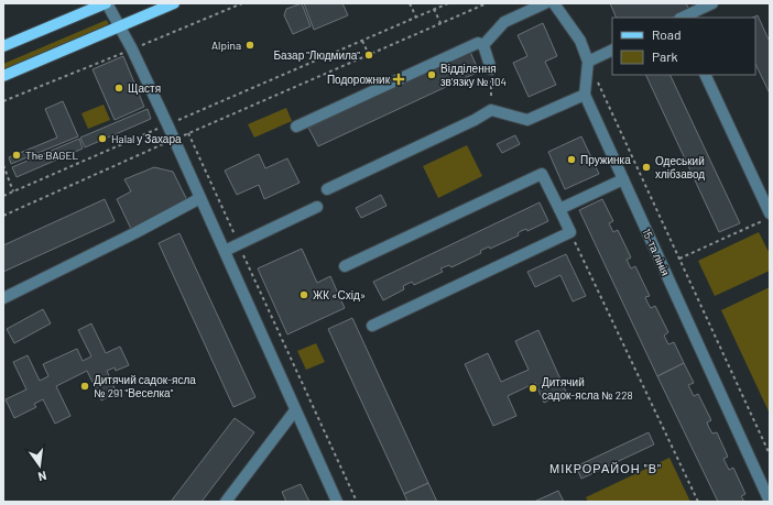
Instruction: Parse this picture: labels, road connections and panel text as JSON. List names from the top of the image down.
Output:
{
  "streets": {
    "street": ["15-та лінія"]
  },
  "districts": ["МІКРОРАЙОН \"В\""],
  "places": {
    "other": [
      "Alpina",
      "Базар \"Людмила\"",
      "Відділення зв'язку № 104",
      "Щастя",
      "Halal у Захара",
      "The BAGEL",
      "Пружинка",
      "Одеський хлібзавод",
      "ЖК «Схід»",
      "Дитячий садок-ясла № 291 \"Веселка\"",
      "Дитячий садок-ясла № 228"
    ],
    "health": ["Подорожник"]
  },
  "legend": ["Road", "Park"],
  "north": "bottom"
}
